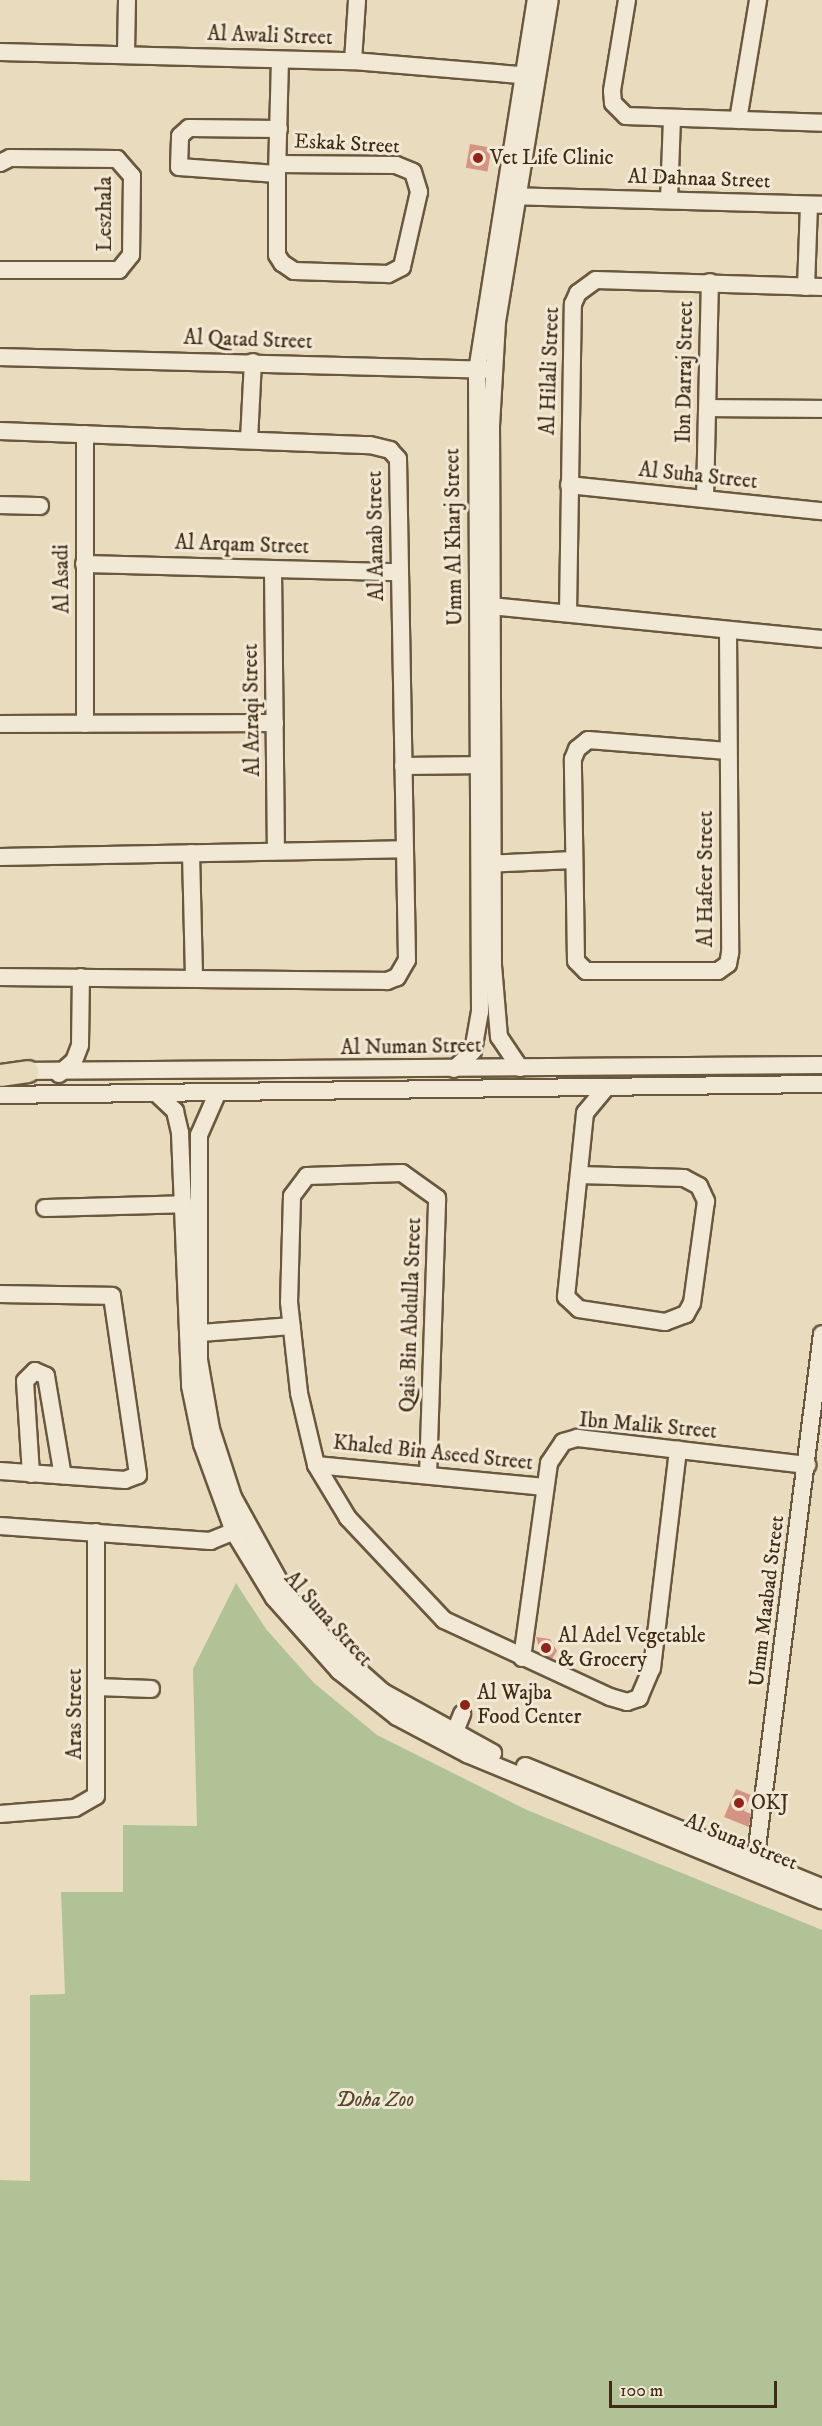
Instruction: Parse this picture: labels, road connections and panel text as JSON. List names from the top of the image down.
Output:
{
  "streets": {
    "street": [
      "Al Awali Street",
      "Eskak Street",
      "Al Dahnaa Street",
      "Leszhala",
      "Al Qatad Street",
      "Al Hilali Street",
      "Ibn Darraj Street",
      "Al Suha Street",
      "Al Aanab Street",
      "Umm Al Kharj Street",
      "Al Arqam Street",
      "Al Asadi",
      "Al Azraqi Street",
      "Al Hafeer Street",
      "Al Numan Street",
      "Qais Bin Abdulla Street",
      "Ibn Malik Street",
      "Khaled Bin Aseed Street",
      "Umm Maabad Street",
      "Al Suna Street",
      "Aras Street"
    ]
  },
  "crossings": [
    ["Al Awali Street", "Eskak Street"],
    ["Al Awali Street", "Umm Al Kharj Street"],
    ["Al Dahnaa Street", "Al Hilali Street"],
    ["Al Dahnaa Street", "Umm Al Kharj Street"],
    ["Al Qatad Street", "Umm Al Kharj Street"],
    ["Al Hilali Street", "Ibn Darraj Street"],
    ["Al Hilali Street", "Al Suha Street"],
    ["Ibn Darraj Street", "Al Suha Street"],
    ["Al Aanab Street", "Al Arqam Street"],
    ["Al Aanab Street", "Al Asadi"],
    ["Umm Al Kharj Street", "Al Numan Street"],
    ["Al Arqam Street", "Al Asadi"],
    ["Al Arqam Street", "Al Azraqi Street"],
    ["Al Numan Street", "Al Suna Street"],
    ["Qais Bin Abdulla Street", "Ibn Malik Street"],
    ["Qais Bin Abdulla Street", "Khaled Bin Aseed Street"],
    ["Ibn Malik Street", "Khaled Bin Aseed Street"],
    ["Ibn Malik Street", "Umm Maabad Street"],
    ["Umm Maabad Street", "Al Suna Street"]
  ],
  "parks": ["Doha Zoo"],
  "places": [
    "Vet Life Clinic",
    "Al Adel Vegetable & Grocery",
    "Al Wajba Food Center",
    "OKJ"
  ],
  "scale_bar": "100 m"
}
